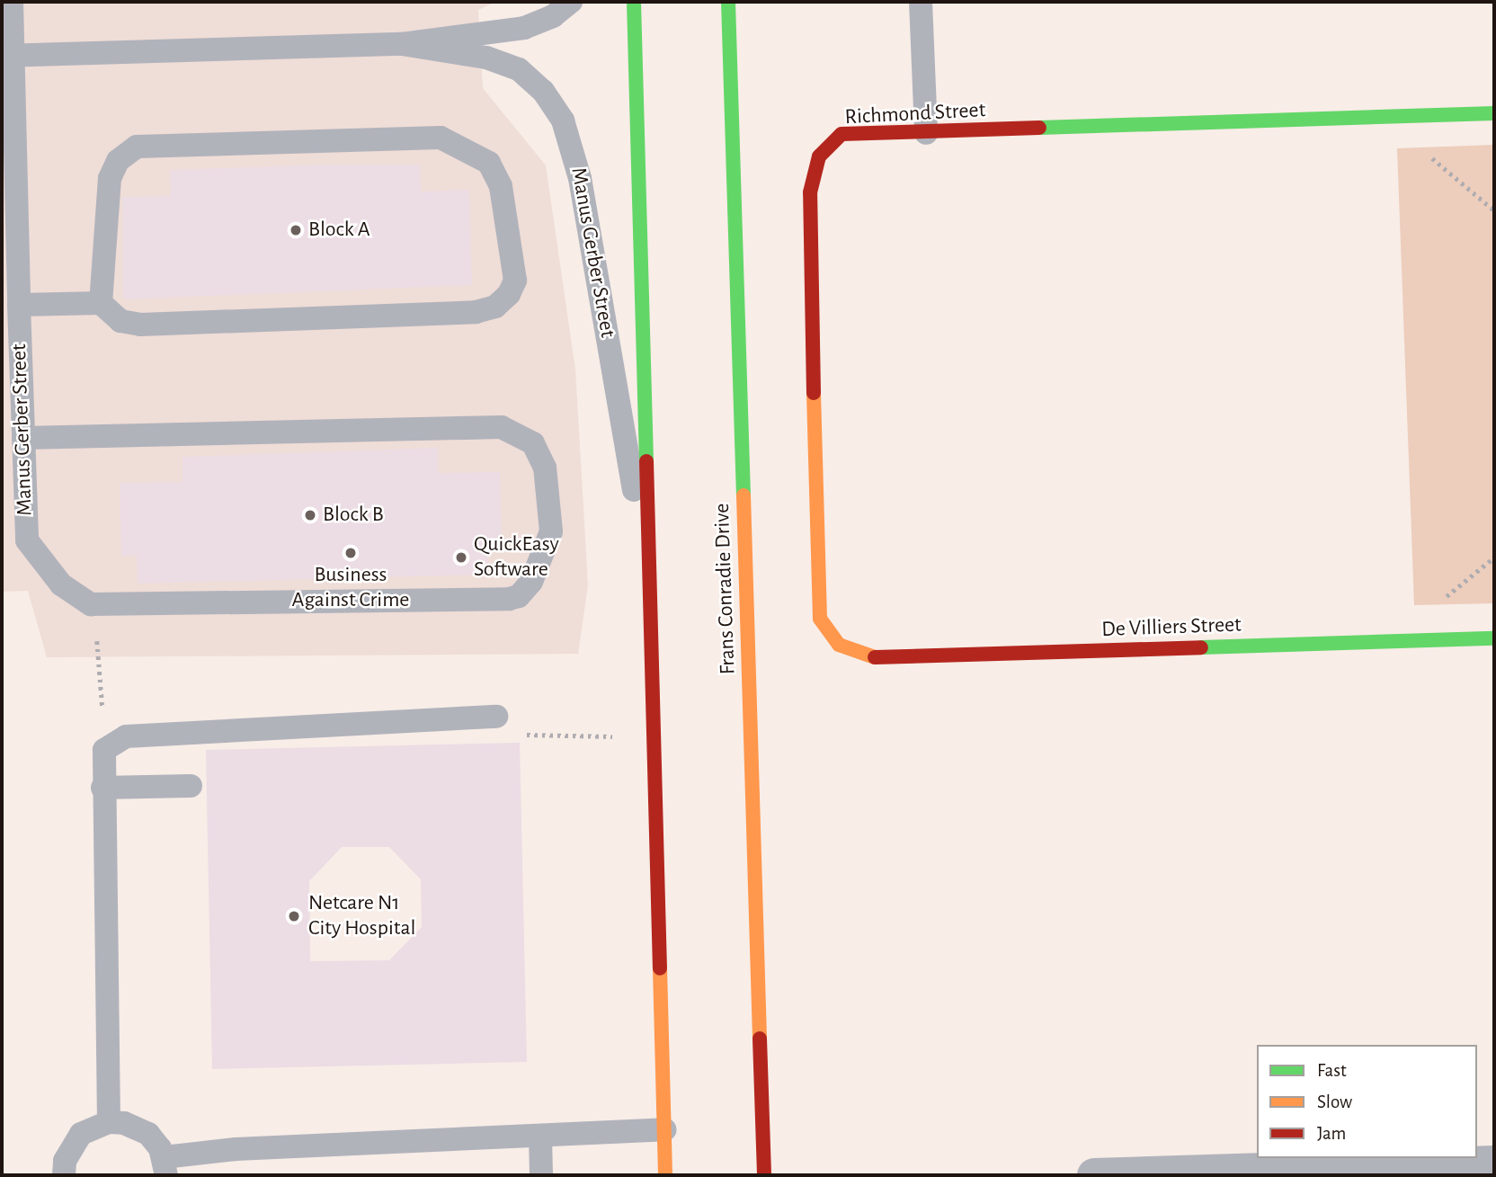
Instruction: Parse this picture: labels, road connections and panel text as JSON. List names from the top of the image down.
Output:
{
  "streets": {
    "main road": ["Richmond Street", "Frans Conradie Drive", "De Villiers Street"],
    "lane": ["Manus Gerber Street"]
  },
  "crossings": [
    ["Richmond Street", "De Villiers Street"]
  ],
  "places": [
    "Block A",
    "Block B",
    "Business Against Crime",
    "QuickEasy Software",
    "Netcare N1 City Hospital"
  ],
  "legend": ["Fast", "Slow", "Jam"]
}
